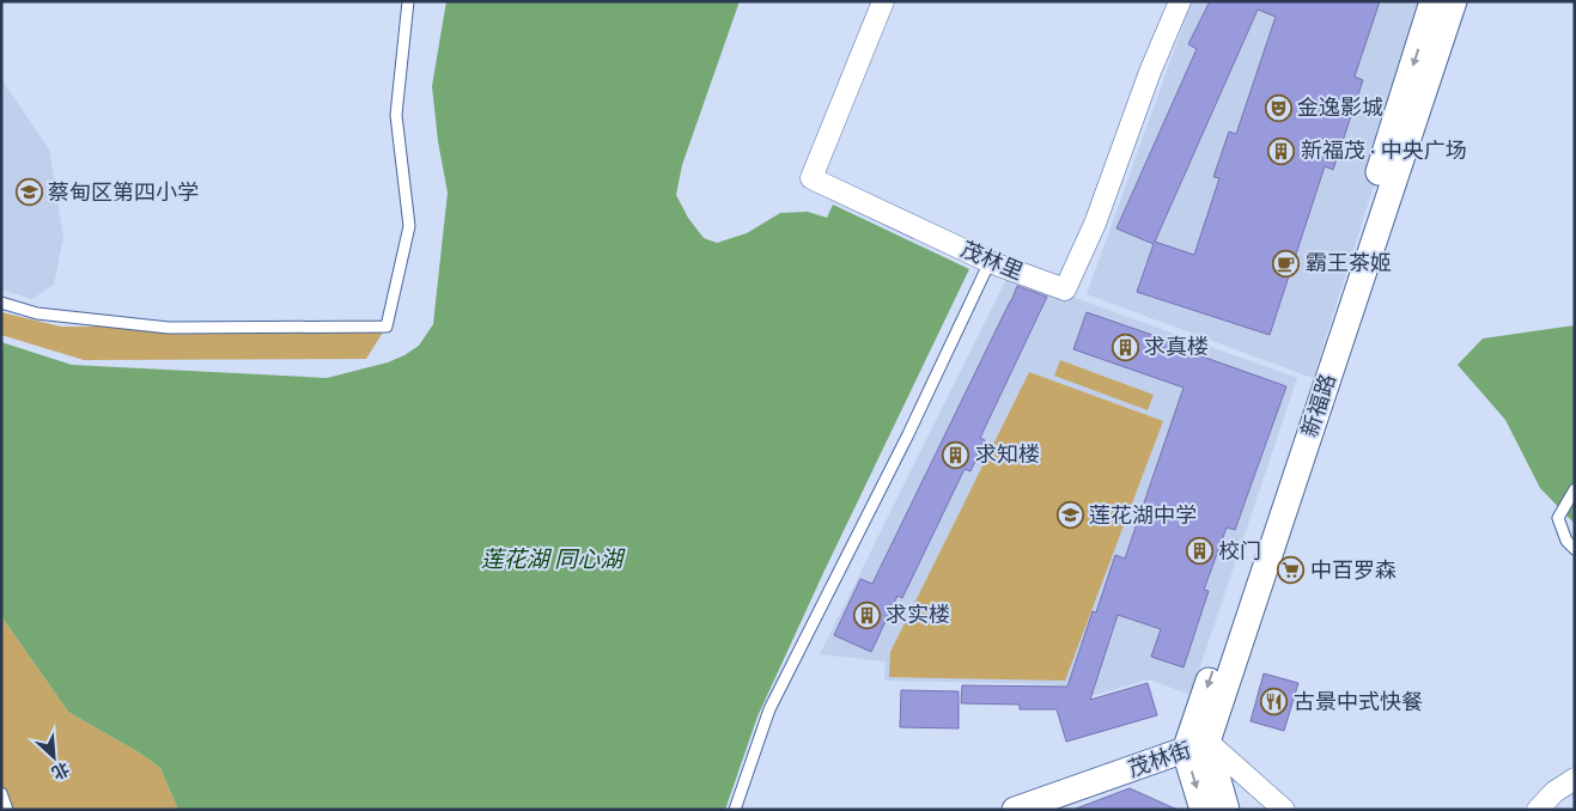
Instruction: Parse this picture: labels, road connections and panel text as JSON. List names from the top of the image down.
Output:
{
  "streets": {
    "street": ["茂林里", "新福路", "茂林街"]
  },
  "crossings": [
    ["新福路", "茂林街"]
  ],
  "water": ["莲花湖 同心湖"],
  "places": {
    "theatre": ["金逸影城"],
    "building": [
      "新福茂 · 中央广场",
      "求真楼",
      "求知楼",
      "校门",
      "求实楼"
    ],
    "school or university": ["蔡甸区第四小学", "莲花湖中学"],
    "cafe": ["霸王茶姬"],
    "supermarket": ["中百罗森"],
    "restaurant": ["古景中式快餐"]
  },
  "north": "bottom right"
}
